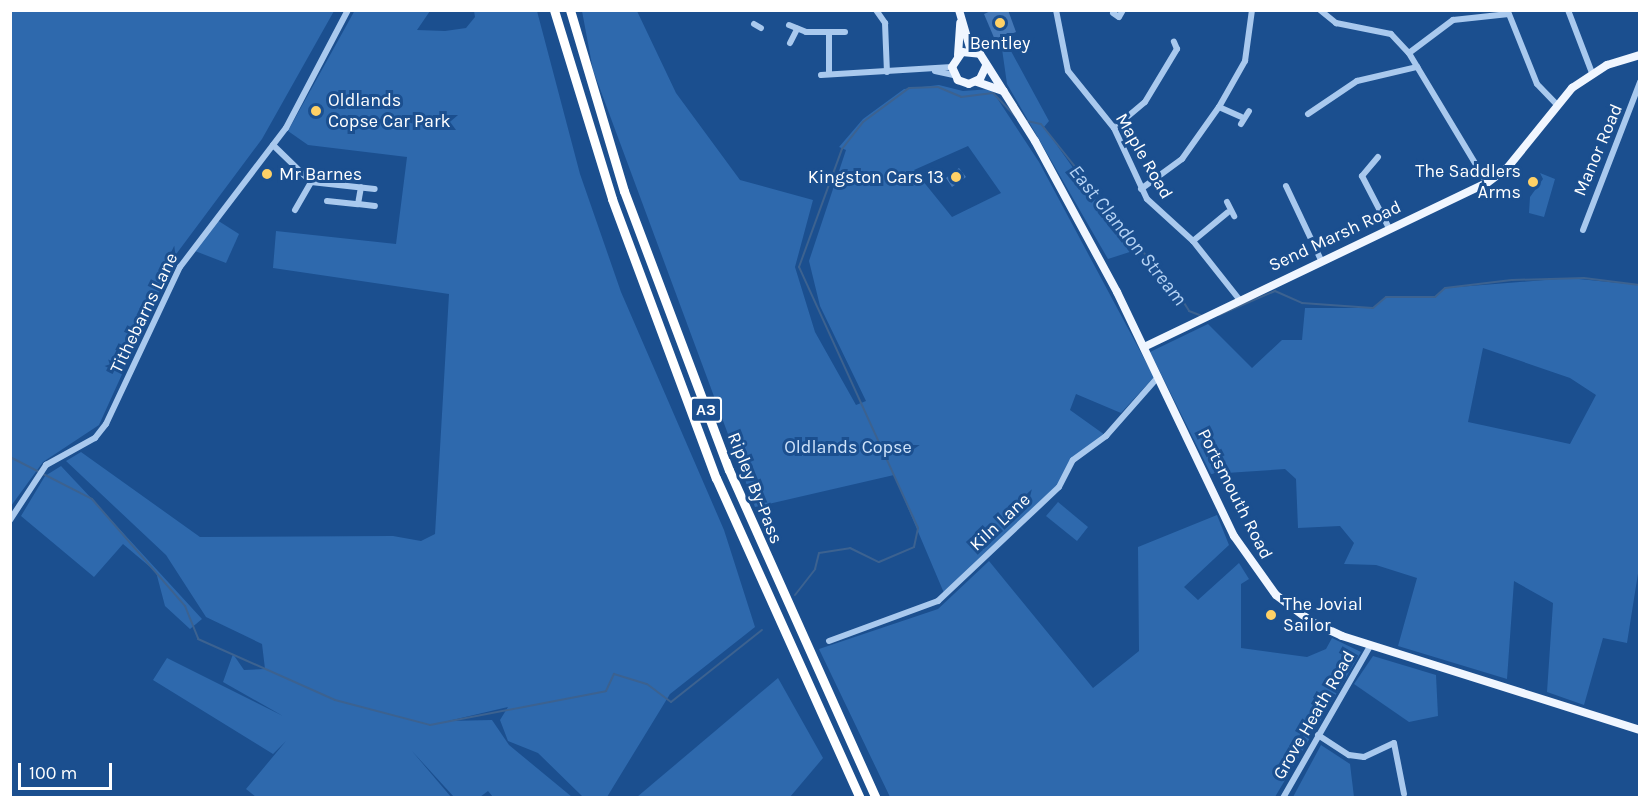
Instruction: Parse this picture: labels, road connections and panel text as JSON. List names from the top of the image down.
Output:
{
  "streets": {
    "highway": ["A3", "Ripley By-Pass"],
    "main road": ["Send Marsh Road", "Portsmouth Road"],
    "street": [
      "Manor Road",
      "Maple Road",
      "Tithebarns Lane",
      "Kiln Lane",
      "Grove Heath Road"
    ]
  },
  "crossings": [
    ["Maple Road", "Send Marsh Road"],
    ["Send Marsh Road", "Portsmouth Road"],
    ["Portsmouth Road", "Kiln Lane"],
    ["Portsmouth Road", "Grove Heath Road"]
  ],
  "water": ["East Clandon Stream"],
  "parks": ["Oldlands Copse"],
  "places": [
    "Bentley",
    "Oldlands Copse Car Park",
    "Mr Barnes",
    "Kingston Cars 13",
    "The Saddlers Arms",
    "The Jovial Sailor"
  ],
  "scale_bar": "100 m"
}
